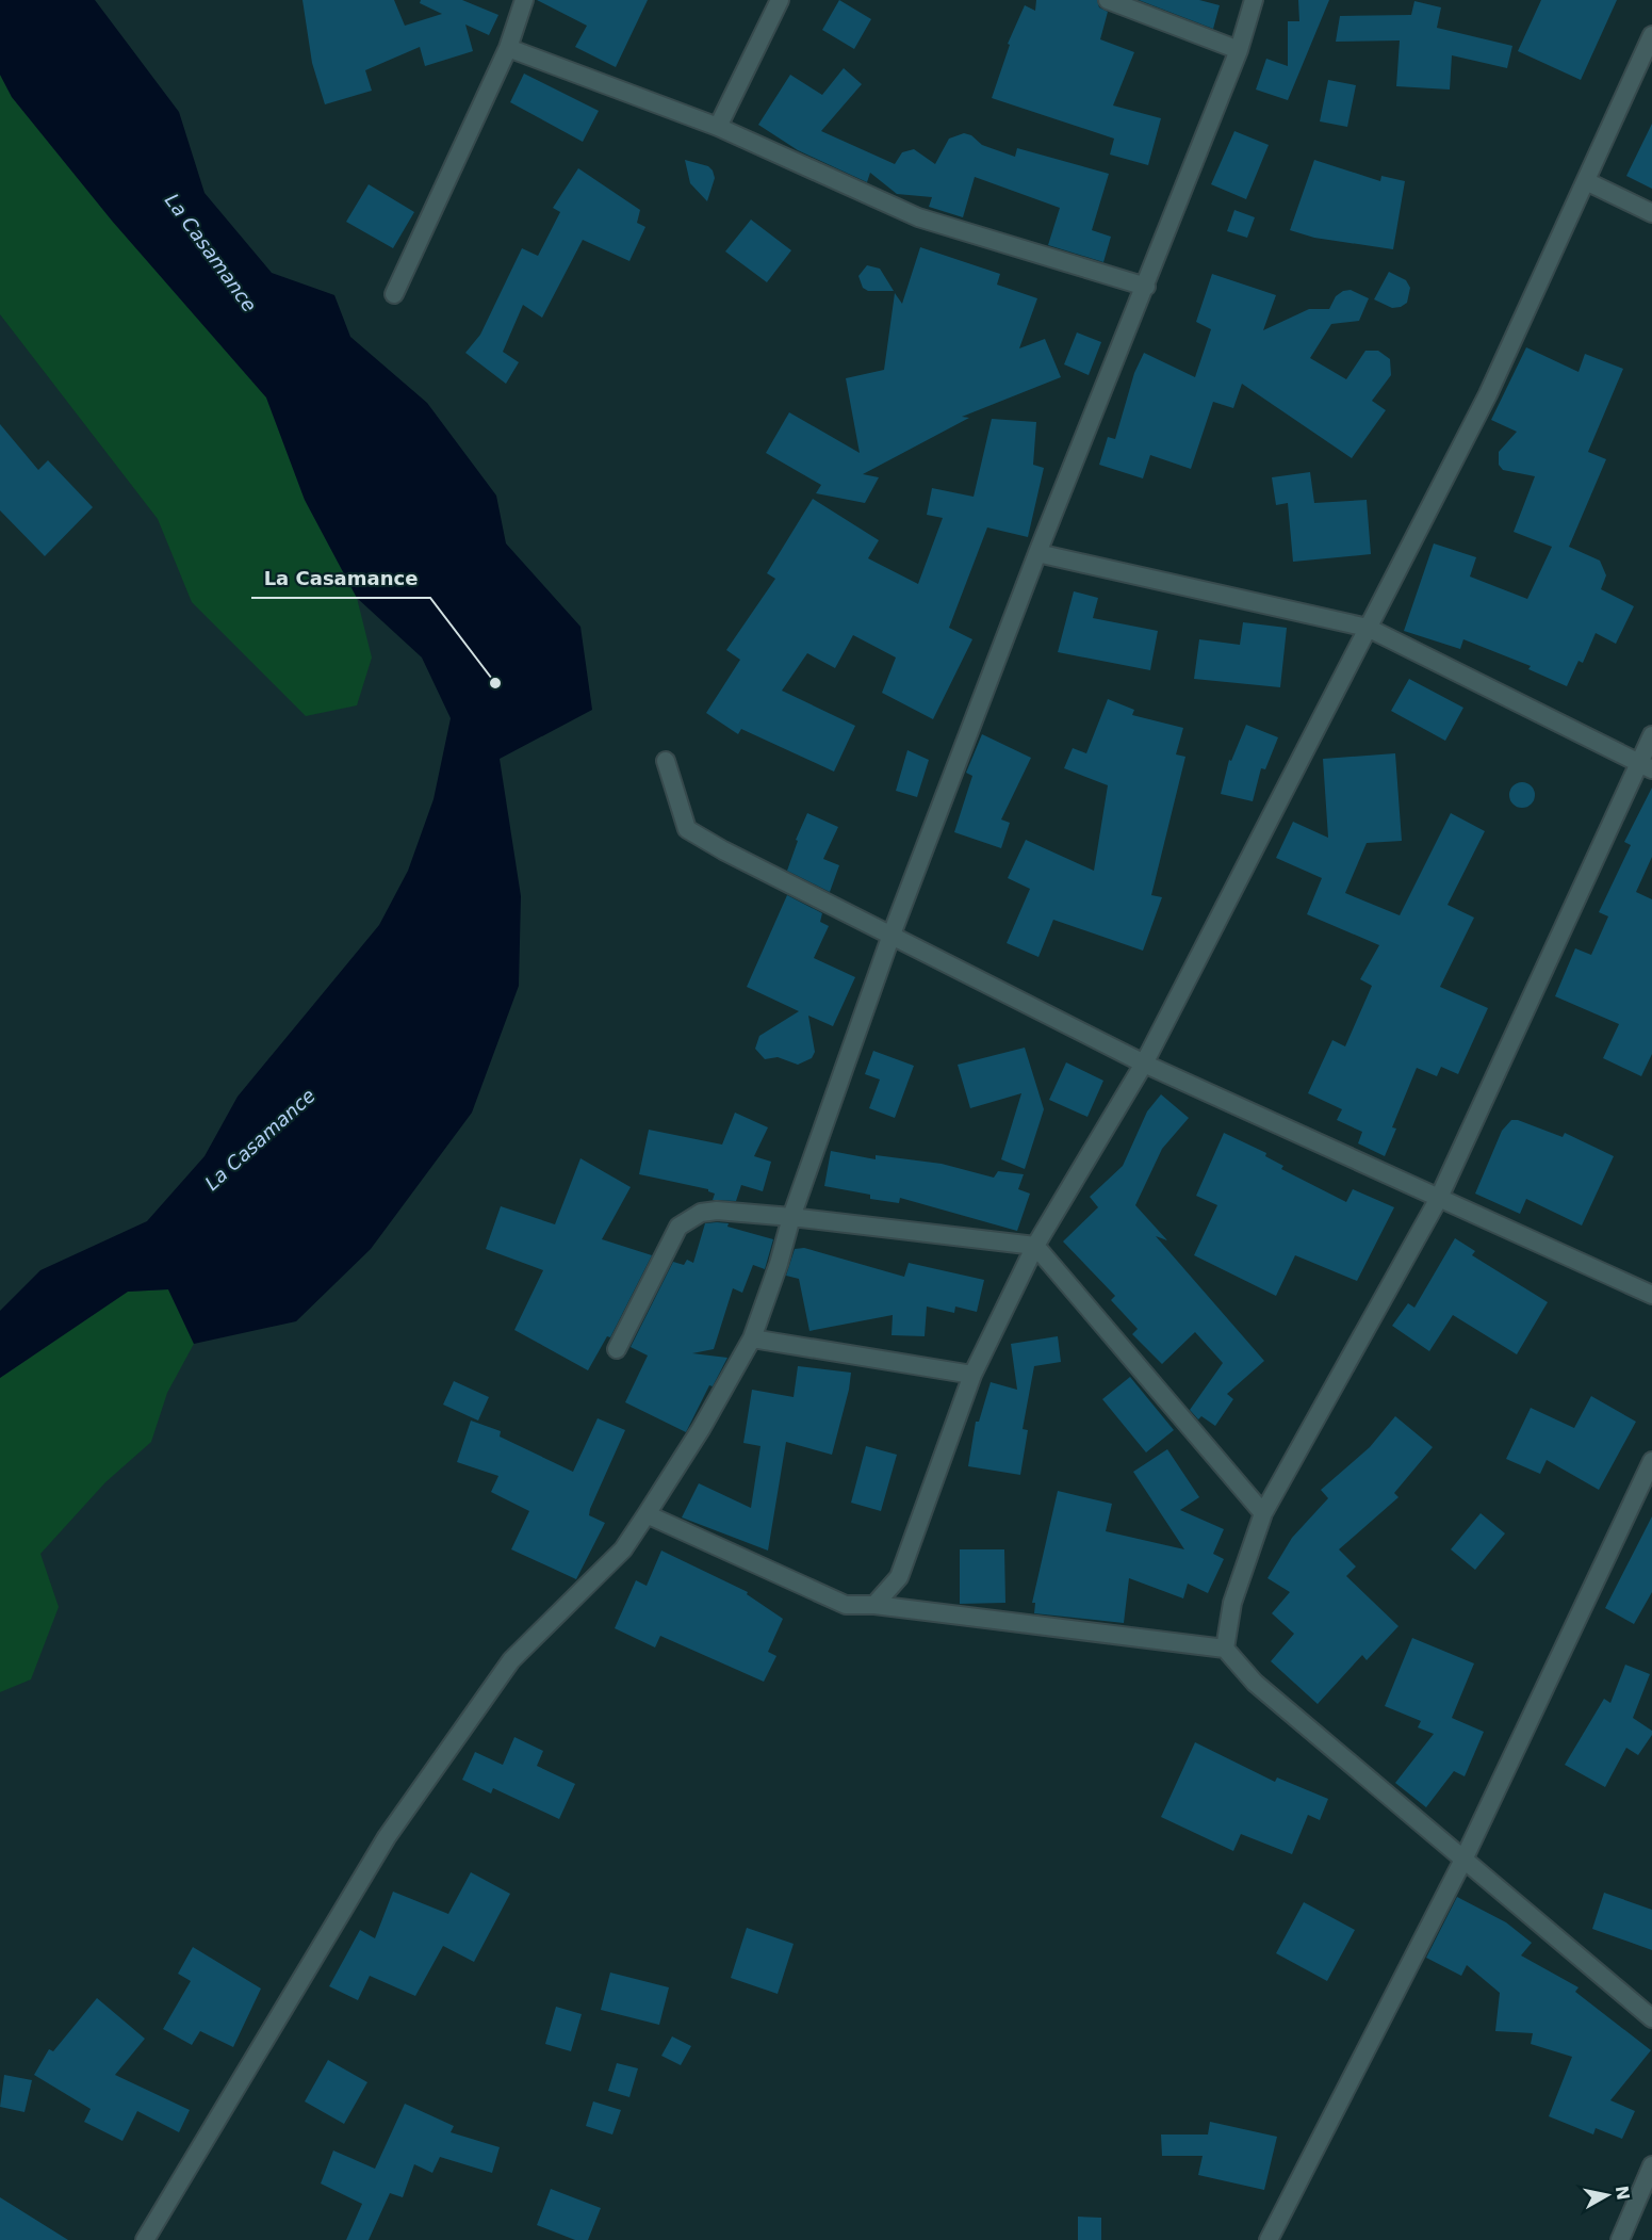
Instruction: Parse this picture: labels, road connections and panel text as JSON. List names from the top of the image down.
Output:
{
  "water": ["La Casamance"],
  "places": ["La Casamance"],
  "north": "right"
}
